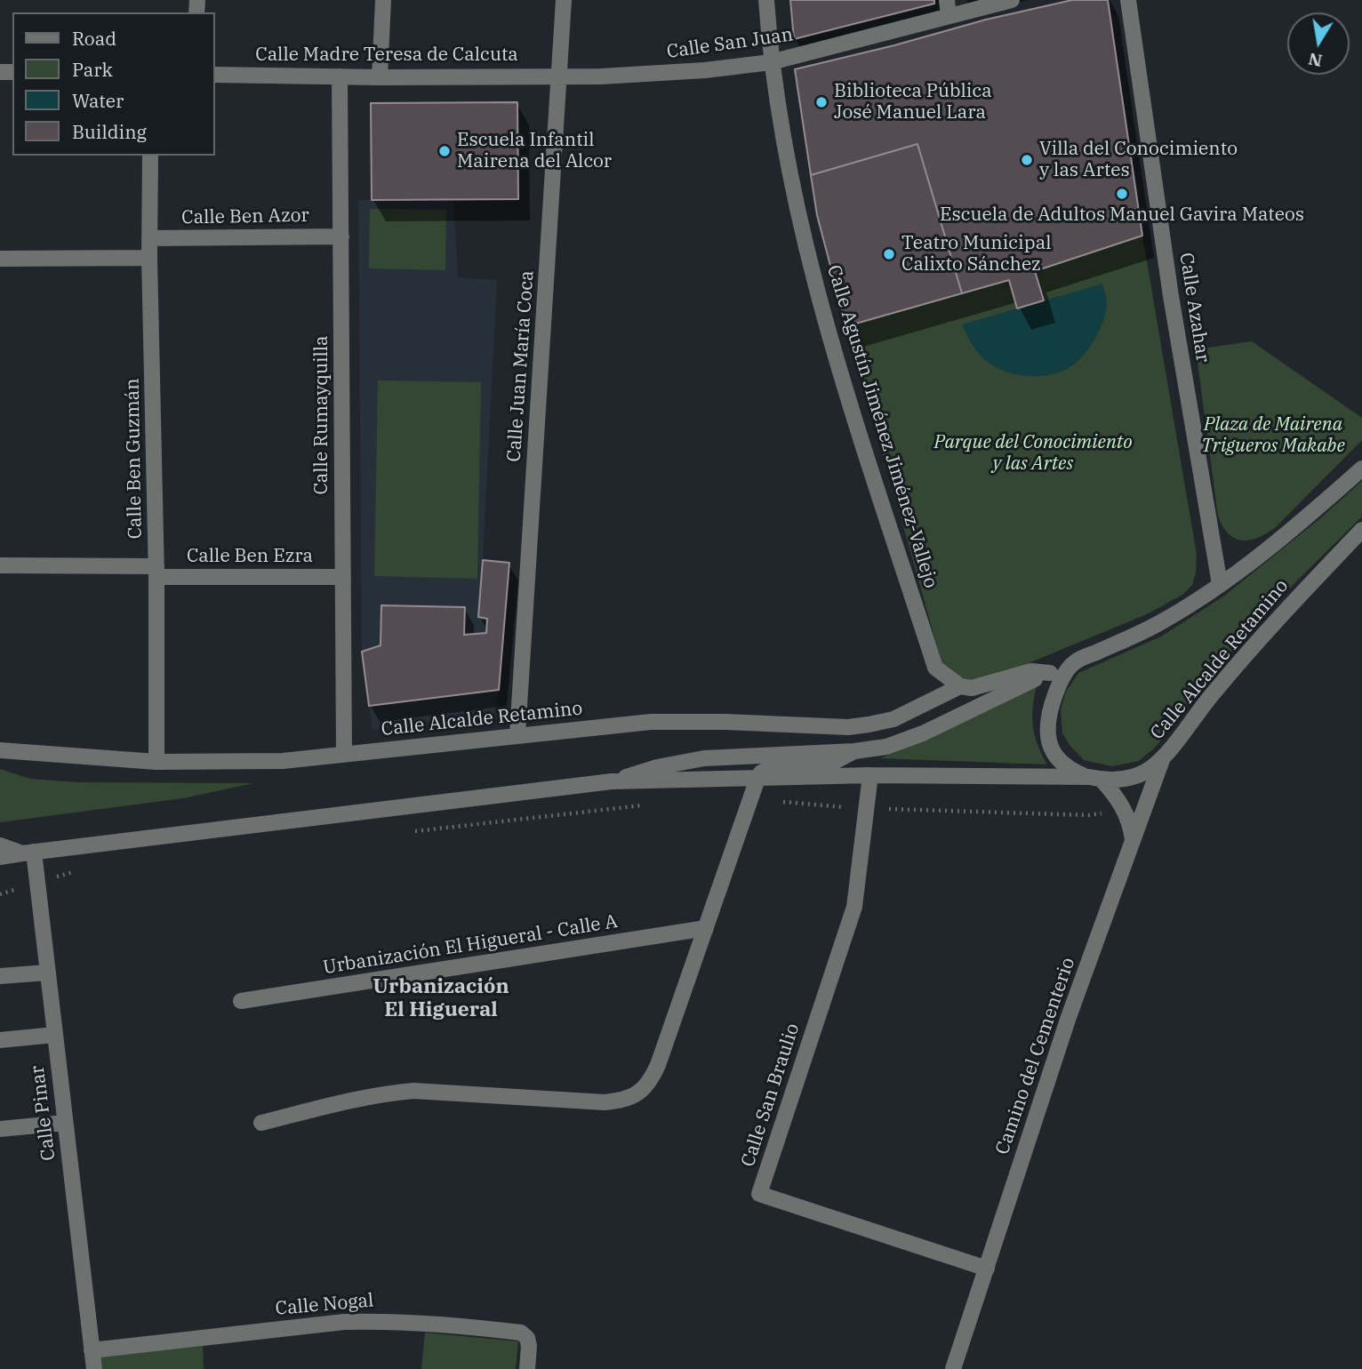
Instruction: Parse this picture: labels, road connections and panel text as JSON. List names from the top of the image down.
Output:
{
  "streets": {
    "street": [
      "Calle San Juan",
      "Calle Madre Teresa de Calcuta",
      "Calle Ben Azor",
      "Calle Azahar",
      "Calle Juan María Coca",
      "Calle Rumayquilla",
      "Calle Agustín Jiménez Jiménez-Vallejo",
      "Calle Ben Guzmán",
      "Calle Ben Ezra",
      "Calle Alcalde Retamino",
      "Urbanización El Higueral - Calle A",
      "Camino del Cementerio",
      "Calle San Braulio",
      "Calle Pinar",
      "Calle Nogal"
    ]
  },
  "crossings": [
    ["Calle San Juan", "Calle Madre Teresa de Calcuta"],
    ["Calle San Juan", "Calle Juan María Coca"],
    ["Calle San Juan", "Calle Agustín Jiménez Jiménez-Vallejo"],
    ["Calle Madre Teresa de Calcuta", "Calle Juan María Coca"],
    ["Calle Madre Teresa de Calcuta", "Calle Rumayquilla"],
    ["Calle Ben Azor", "Calle Rumayquilla"],
    ["Calle Ben Azor", "Calle Ben Guzmán"],
    ["Calle Azahar", "Calle Alcalde Retamino"],
    ["Calle Juan María Coca", "Calle Alcalde Retamino"],
    ["Calle Rumayquilla", "Calle Ben Ezra"],
    ["Calle Rumayquilla", "Calle Alcalde Retamino"],
    ["Calle Agustín Jiménez Jiménez-Vallejo", "Calle Alcalde Retamino"],
    ["Calle Ben Guzmán", "Calle Ben Ezra"],
    ["Calle Ben Guzmán", "Calle Alcalde Retamino"],
    ["Calle Alcalde Retamino", "Camino del Cementerio"],
    ["Calle Alcalde Retamino", "Calle San Braulio"],
    ["Calle Alcalde Retamino", "Calle Pinar"],
    ["Camino del Cementerio", "Calle San Braulio"],
    ["Calle Pinar", "Calle Nogal"]
  ],
  "districts": ["Urbanización El Higueral"],
  "parks": ["Plaza de Mairena Trigueros Makabe", "Parque del Conocimiento y las Artes"],
  "places": [
    "Biblioteca Pública José Manuel Lara",
    "Escuela Infantil Mairena del Alcor",
    "Villa del Conocimiento y las Artes",
    "Escuela de Adultos Manuel Gavira Mateos",
    "Teatro Municipal Calixto Sánchez"
  ],
  "legend": [
    "Road",
    "Park",
    "Water",
    "Building"
  ],
  "north": "bottom"
}
